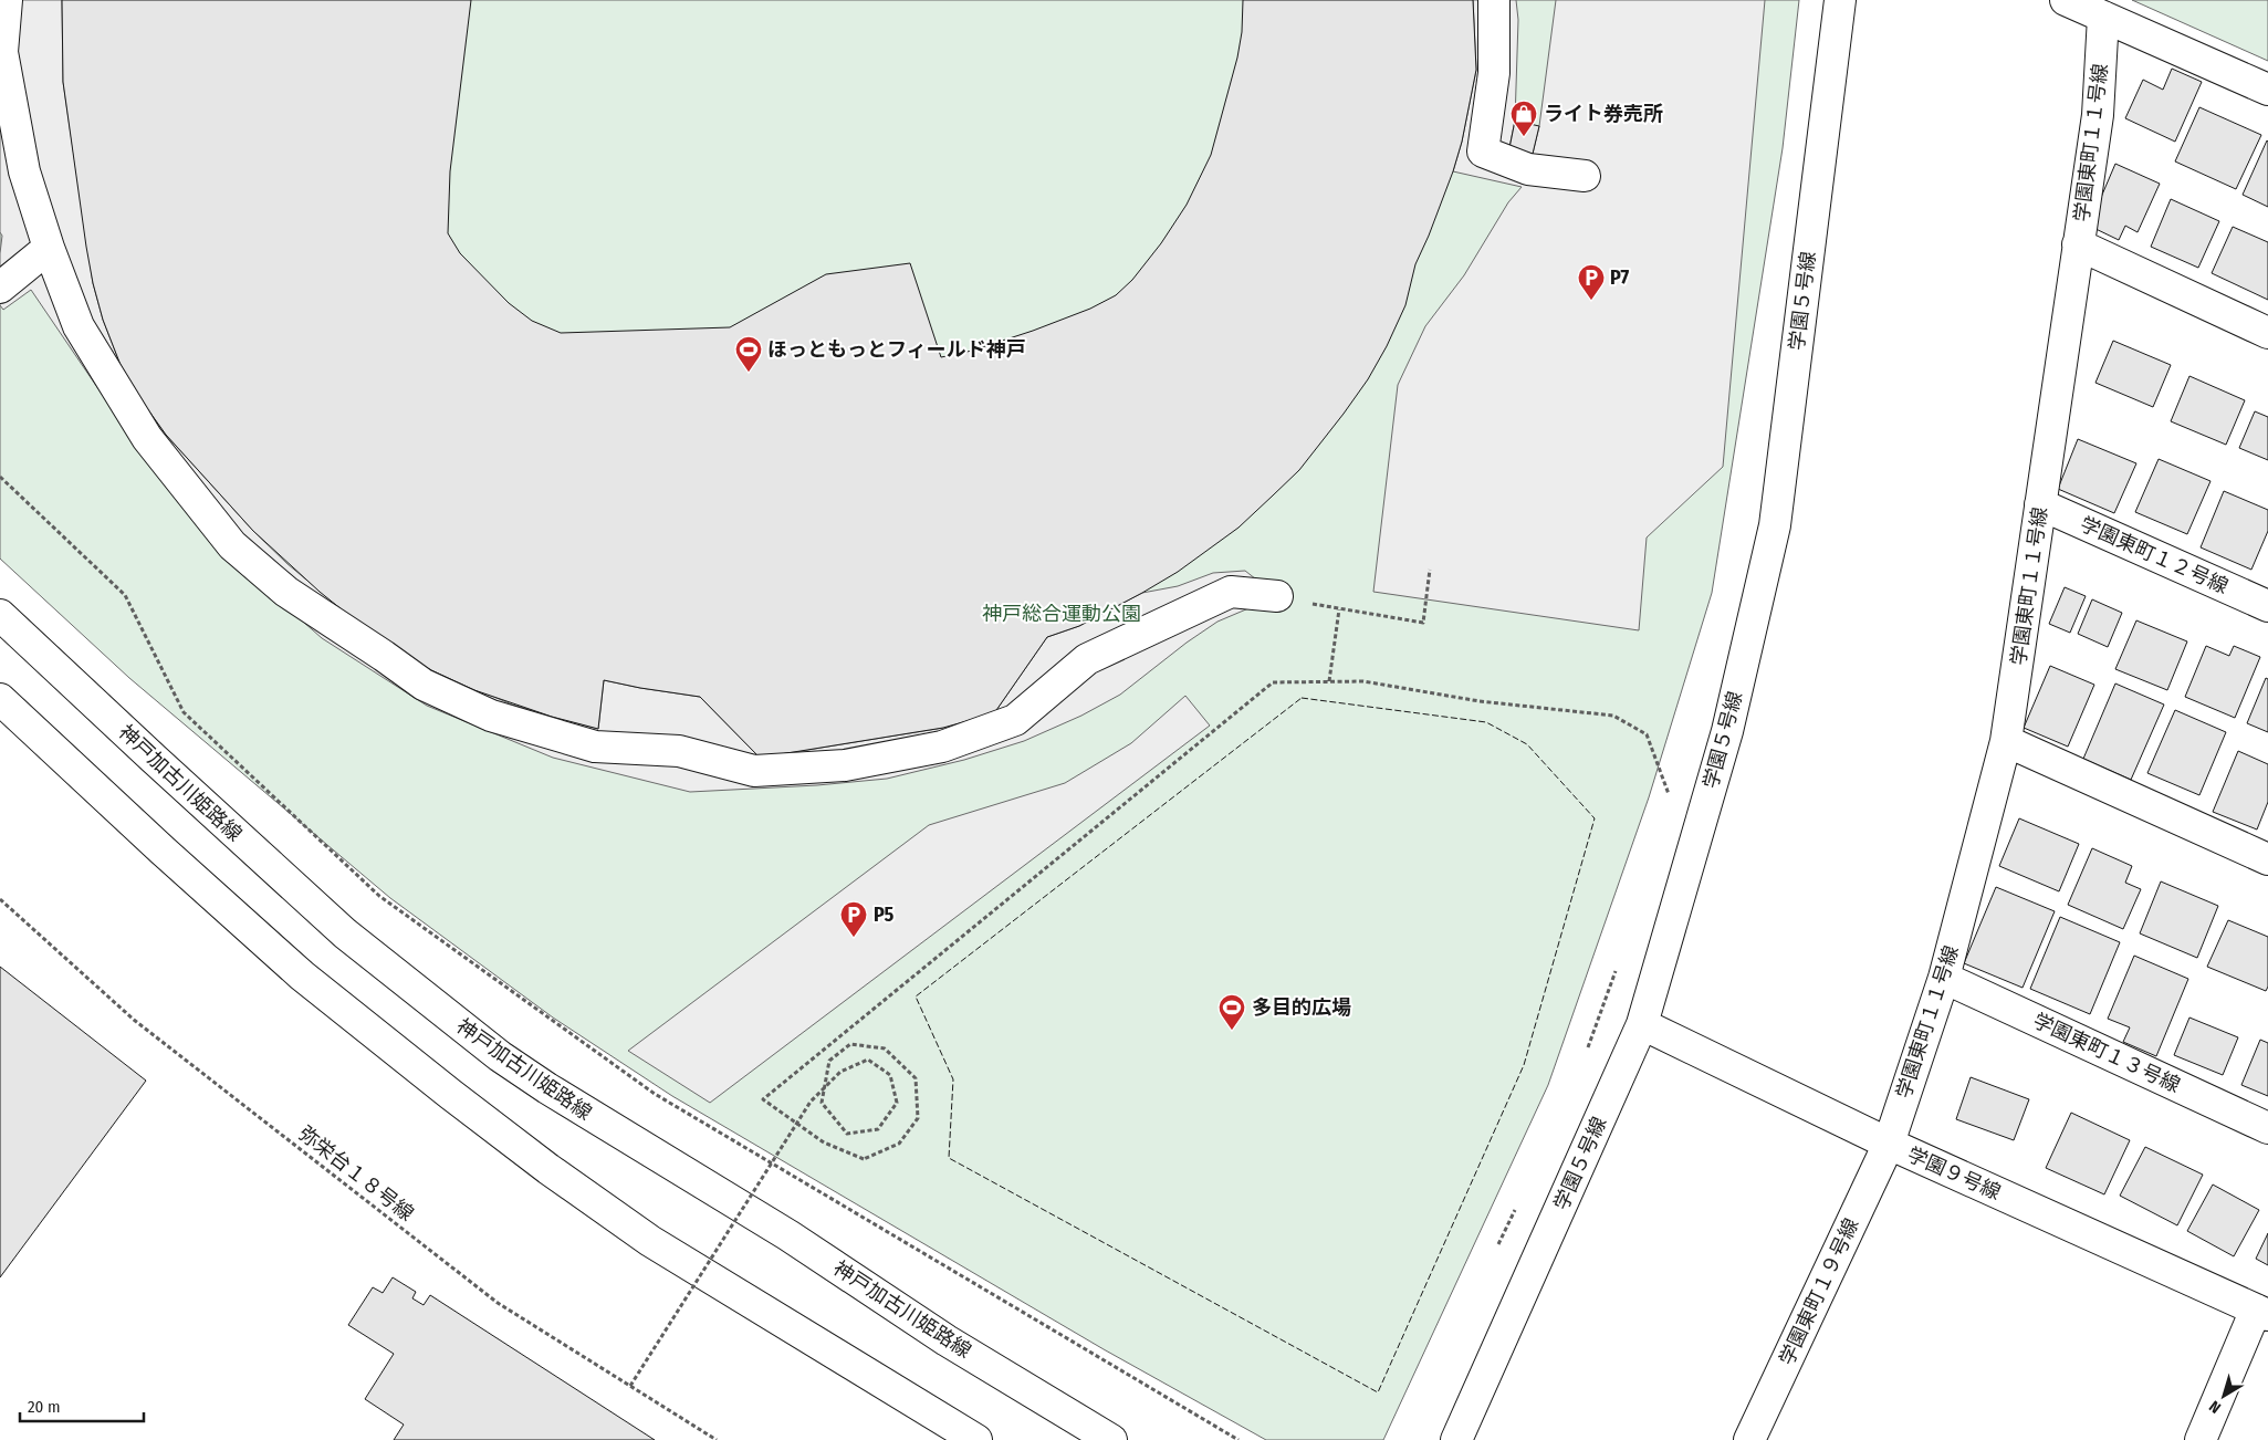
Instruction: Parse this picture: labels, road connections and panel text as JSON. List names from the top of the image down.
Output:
{
  "streets": {
    "street": [
      "学園東町１１号線",
      "学園５号線",
      "学園東町１２号線",
      "神戸加古川姫路線",
      "学園東町１３号線",
      "学園９号線",
      "学園東町１９号線"
    ],
    "path": ["弥栄台１８号線"]
  },
  "crossings": [
    ["学園東町１１号線", "学園東町１２号線"],
    ["学園東町１１号線", "学園東町１３号線"],
    ["学園東町１１号線", "学園９号線"],
    ["学園東町１１号線", "学園東町１９号線"],
    ["学園５号線", "学園９号線"],
    ["学園９号線", "学園東町１９号線"]
  ],
  "parks": ["神戸総合運動公園"],
  "places": {
    "shop": ["ライト券売所"],
    "parking": ["P7", "P5"],
    "sports": ["ほっともっとフィールド神戸", "多目的広場"]
  },
  "scale_bar": "20 m",
  "north": "bottom left"
}
